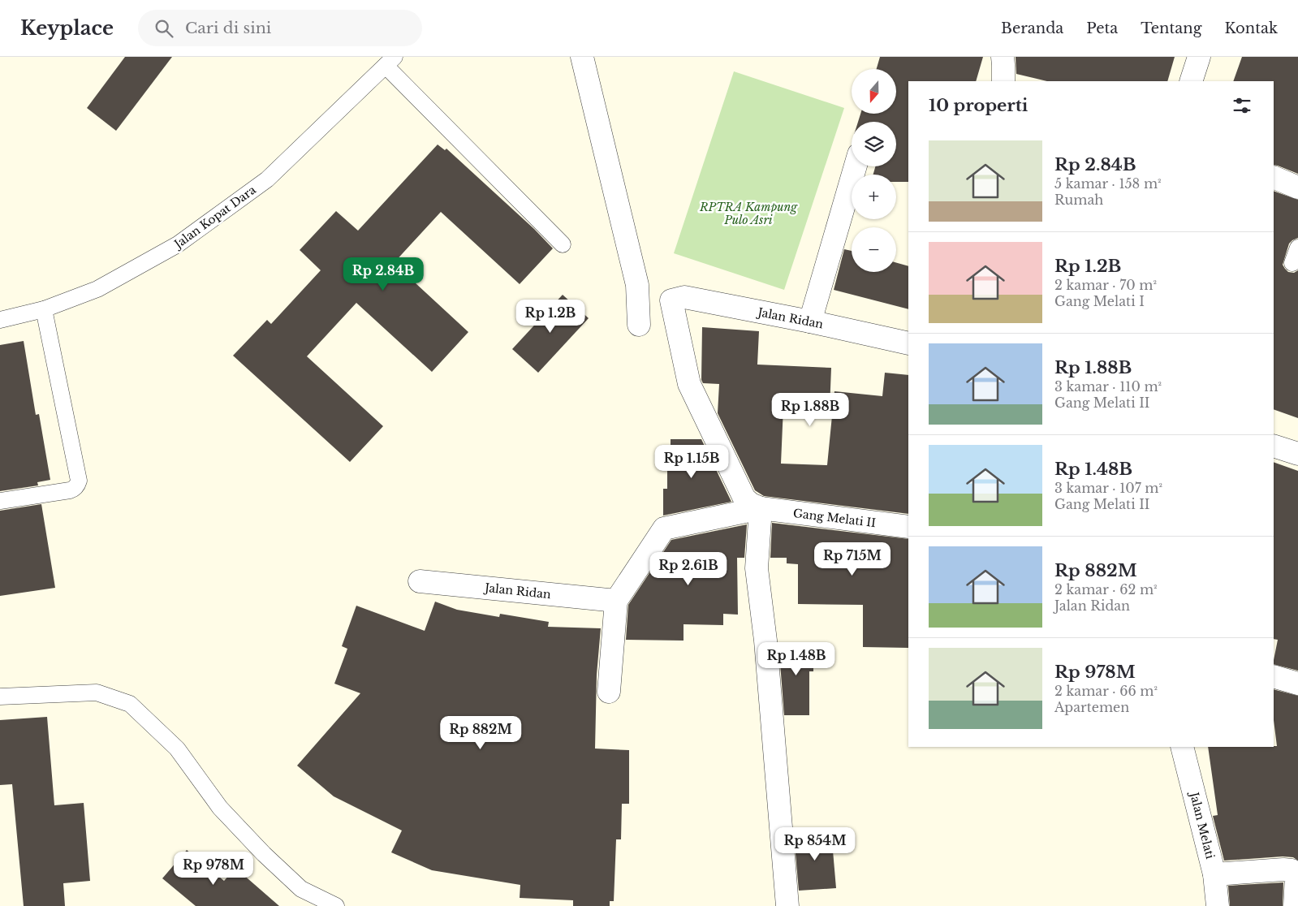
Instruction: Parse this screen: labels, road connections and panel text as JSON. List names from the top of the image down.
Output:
{
  "streets": {
    "street": ["Jalan Ridan", "Gang Melati II", "Jalan Melati"],
    "lane": ["Jalan Kopat Dara"]
  },
  "crossings": [
    ["Jalan Ridan", "Gang Melati II"]
  ],
  "parks": ["RPTRA Kampung Pulo Asri"],
  "north": "bottom",
  "page": {
    "header": "Keyplace",
    "search": "Cari di sini",
    "nav": [
      "Beranda",
      "Peta",
      "Tentang",
      "Kontak"
    ],
    "map_buttons": ["+", "−"],
    "heading": "10 properti",
    "list": [
      {
        "name": "Rp 2.84B",
        "note": "5 kamar · 158 m² · Rumah"
      },
      {
        "name": "Rp 1.2B",
        "note": "2 kamar · 70 m² · Gang Melati I"
      },
      {
        "name": "Rp 1.88B",
        "note": "3 kamar · 110 m² · Gang Melati II"
      },
      {
        "name": "Rp 1.48B",
        "note": "3 kamar · 107 m² · Gang Melati II"
      },
      {
        "name": "Rp 882M",
        "note": "2 kamar · 62 m² · Jalan Ridan"
      },
      {
        "name": "Rp 978M",
        "note": "2 kamar · 66 m² · Apartemen"
      }
    ],
    "price": [
      "Rp 2.84B",
      "Rp 1.2B",
      "Rp 1.88B",
      "Rp 1.15B",
      "Rp 715M",
      "Rp 2.61B",
      "Rp 1.48B",
      "Rp 882M",
      "Rp 854M",
      "Rp 978M"
    ]
  }
}
